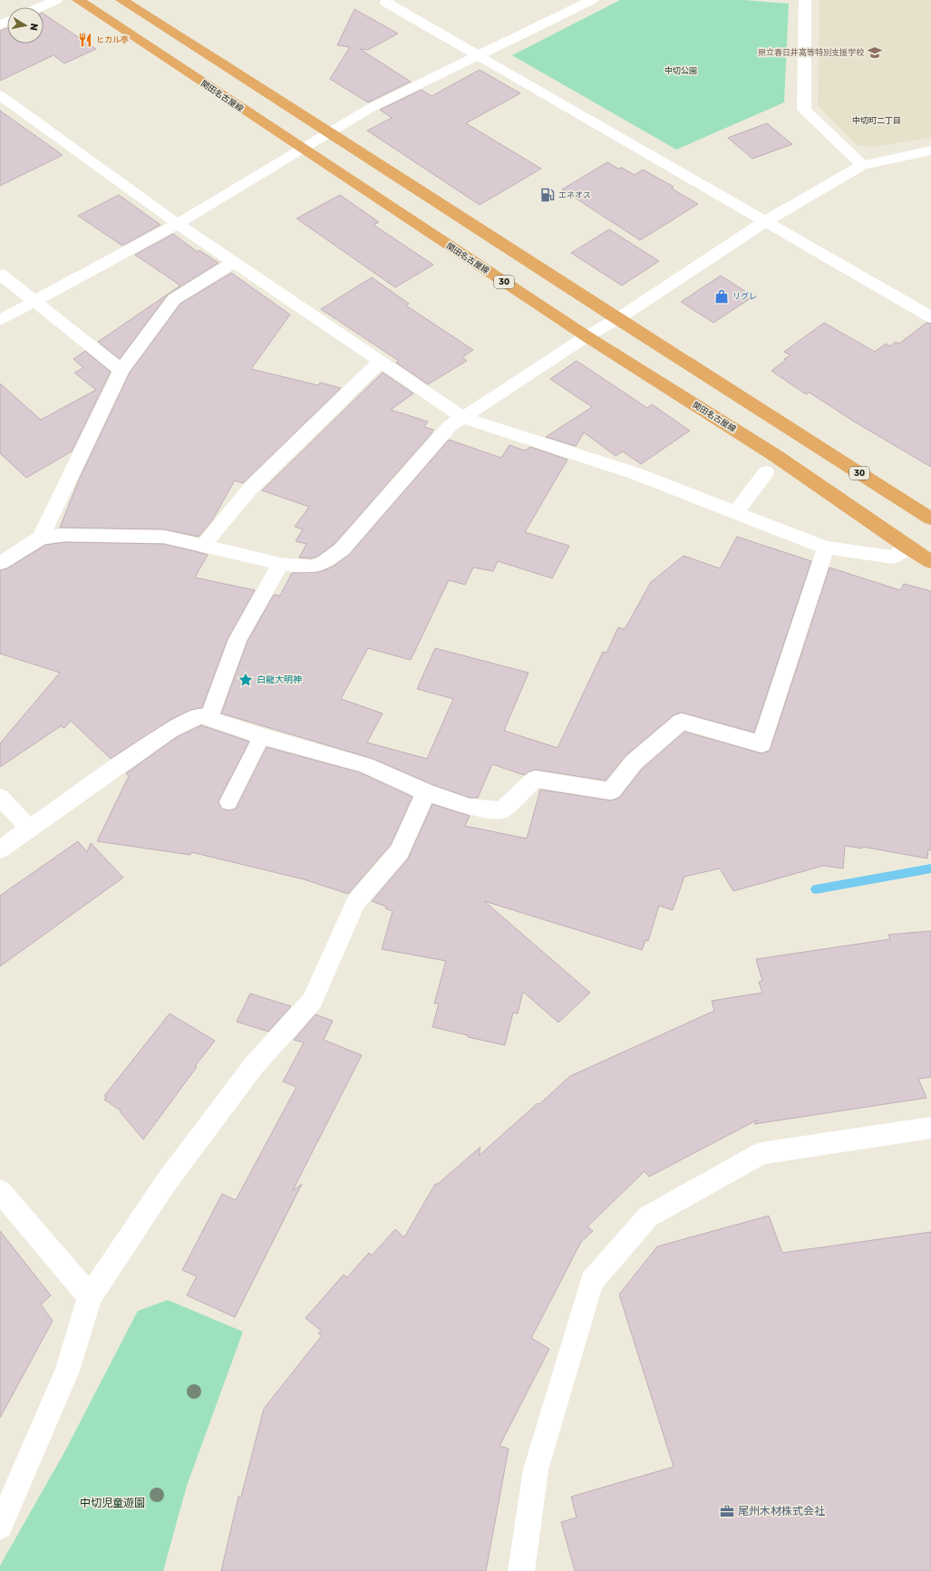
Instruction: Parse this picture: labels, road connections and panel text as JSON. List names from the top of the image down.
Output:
{
  "streets": {
    "main road": ["関田名古屋線", "30"]
  },
  "districts": ["中切町二丁目"],
  "parks": ["中切公園", "中切児童遊園"],
  "places": {
    "restaurant": ["ヒカル亭"],
    "school or university": ["県立春日井高等特別支援学校"],
    "fuel station": ["エネオス"],
    "shop": ["リグレ"],
    "place": ["白龍大明神"],
    "office": ["尾州木材株式会社"]
  },
  "north": "right"
}
